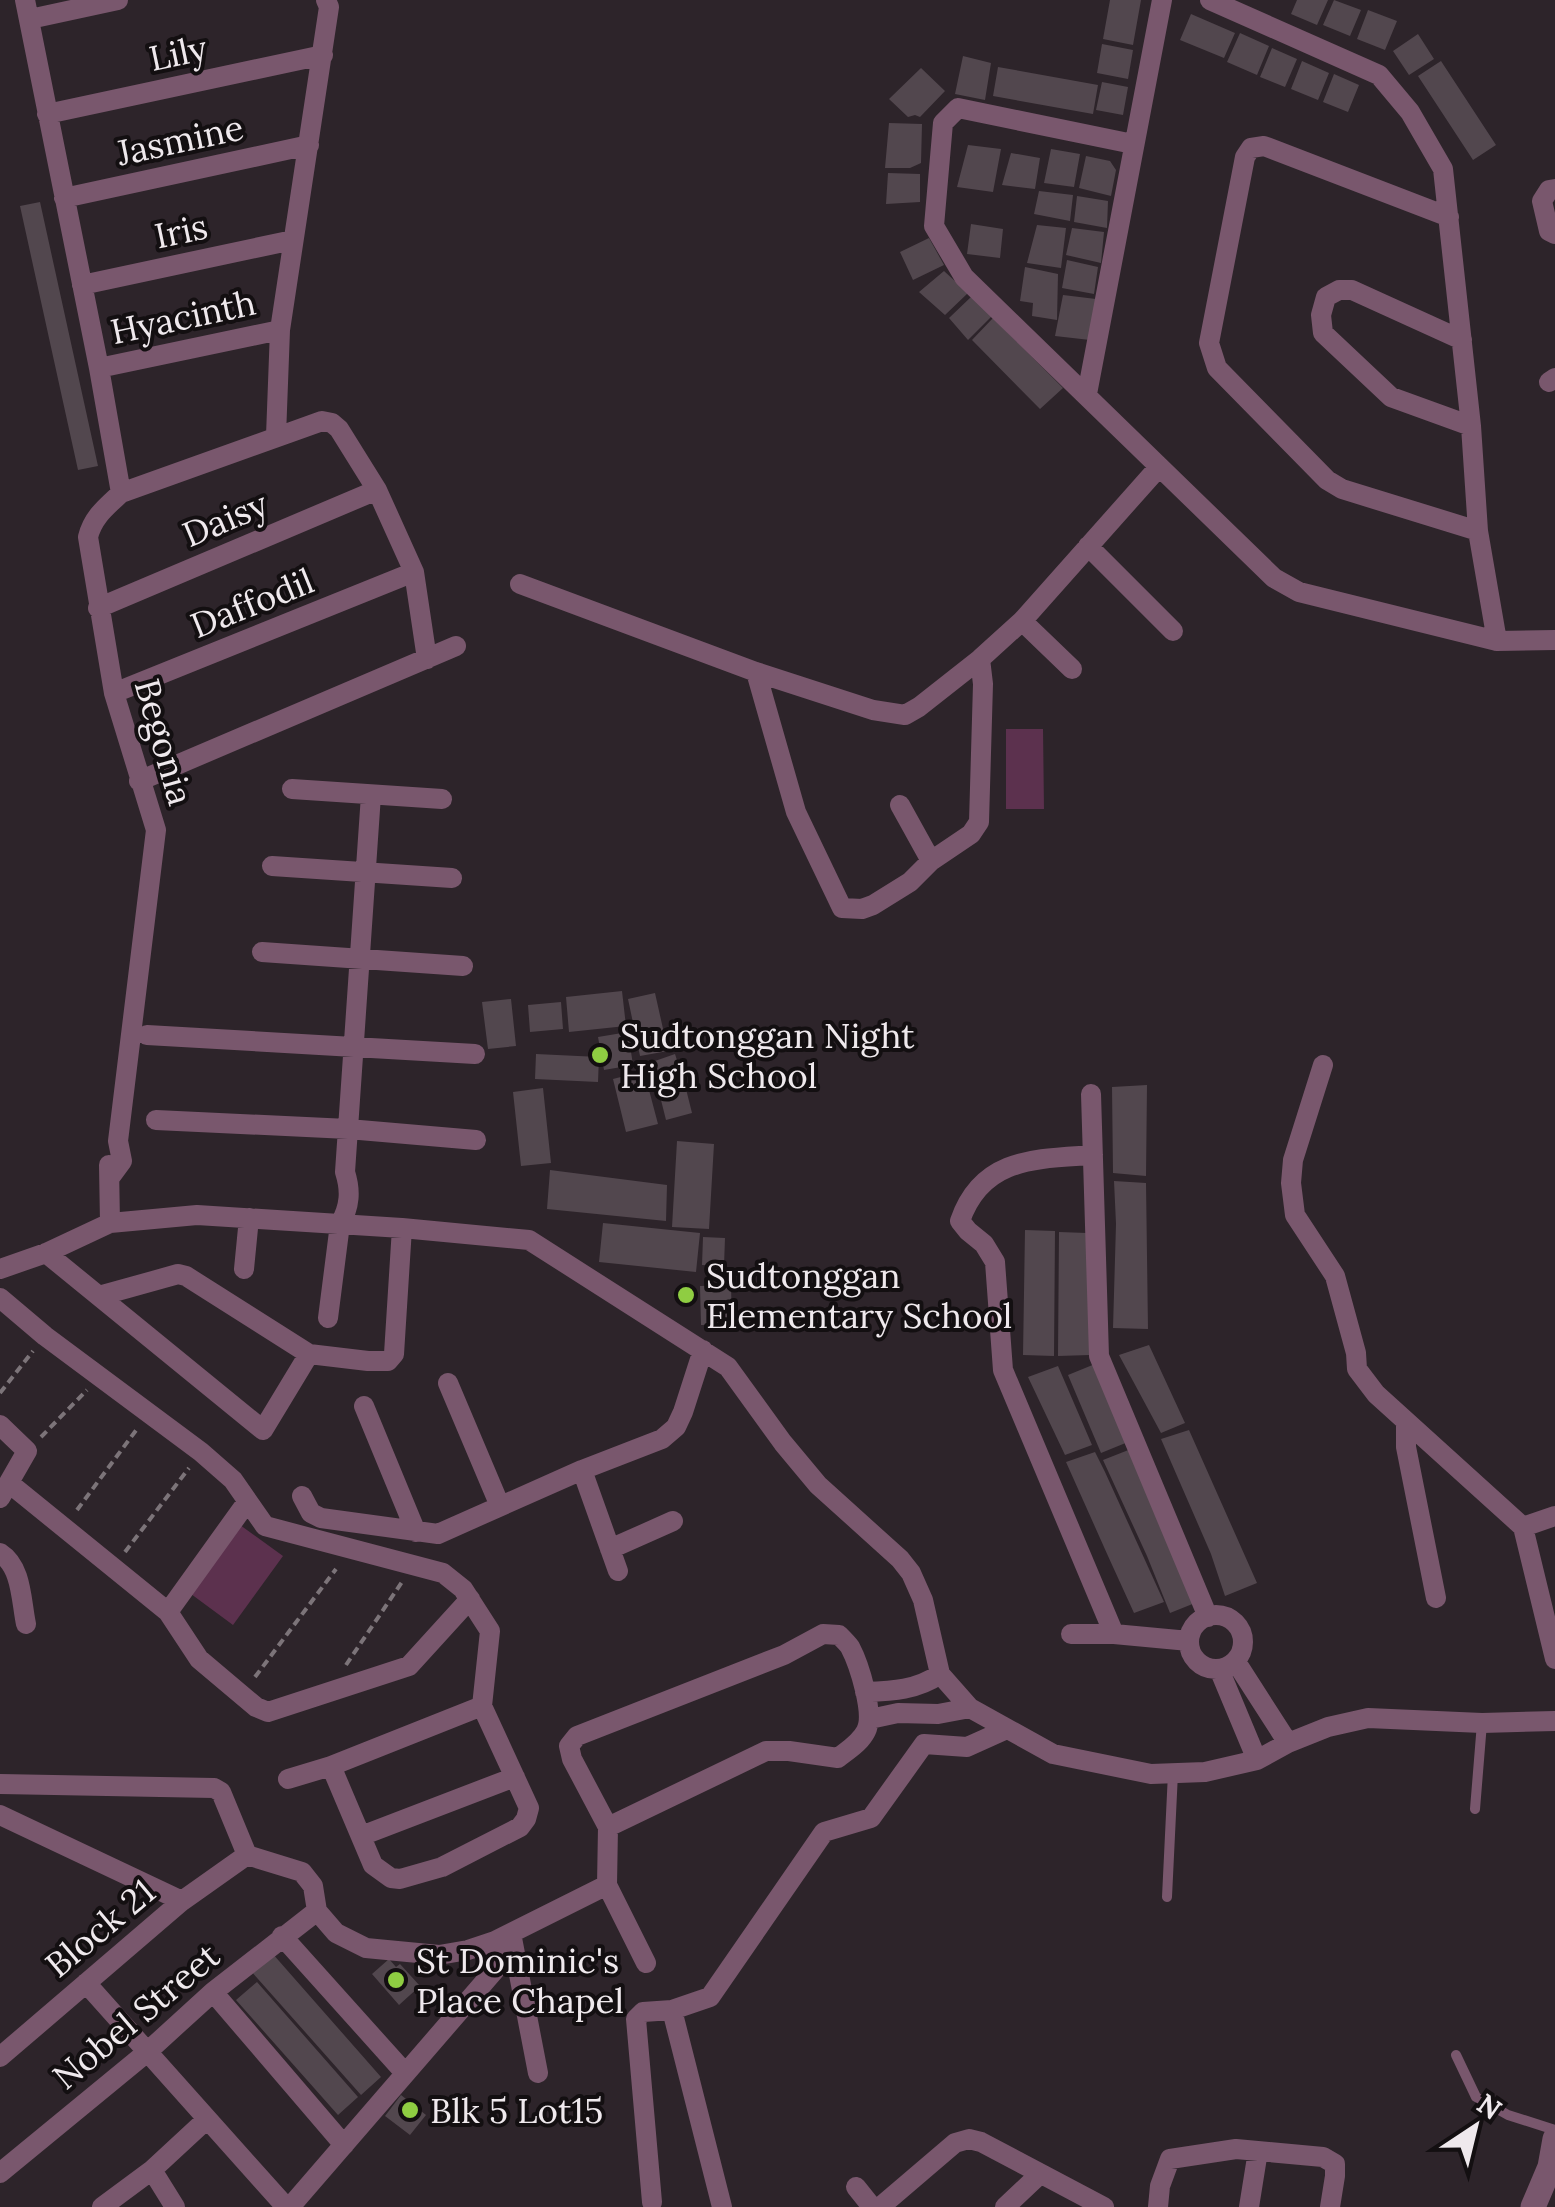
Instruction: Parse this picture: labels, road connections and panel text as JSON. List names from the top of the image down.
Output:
{
  "streets": {
    "street": [
      "Lily",
      "Jasmine",
      "Iris",
      "Hyacinth",
      "Daisy",
      "Daffodil",
      "Begonia",
      "Block 21",
      "Nobel Street"
    ]
  },
  "crossings": [
    ["Daisy", "Begonia"],
    ["Daffodil", "Begonia"]
  ],
  "places": [
    "Sudtonggan Night High School",
    "Sudtonggan Elementary School",
    "St Dominic's Place Chapel",
    "Blk 5 Lot15"
  ],
  "north": "top right"
}
